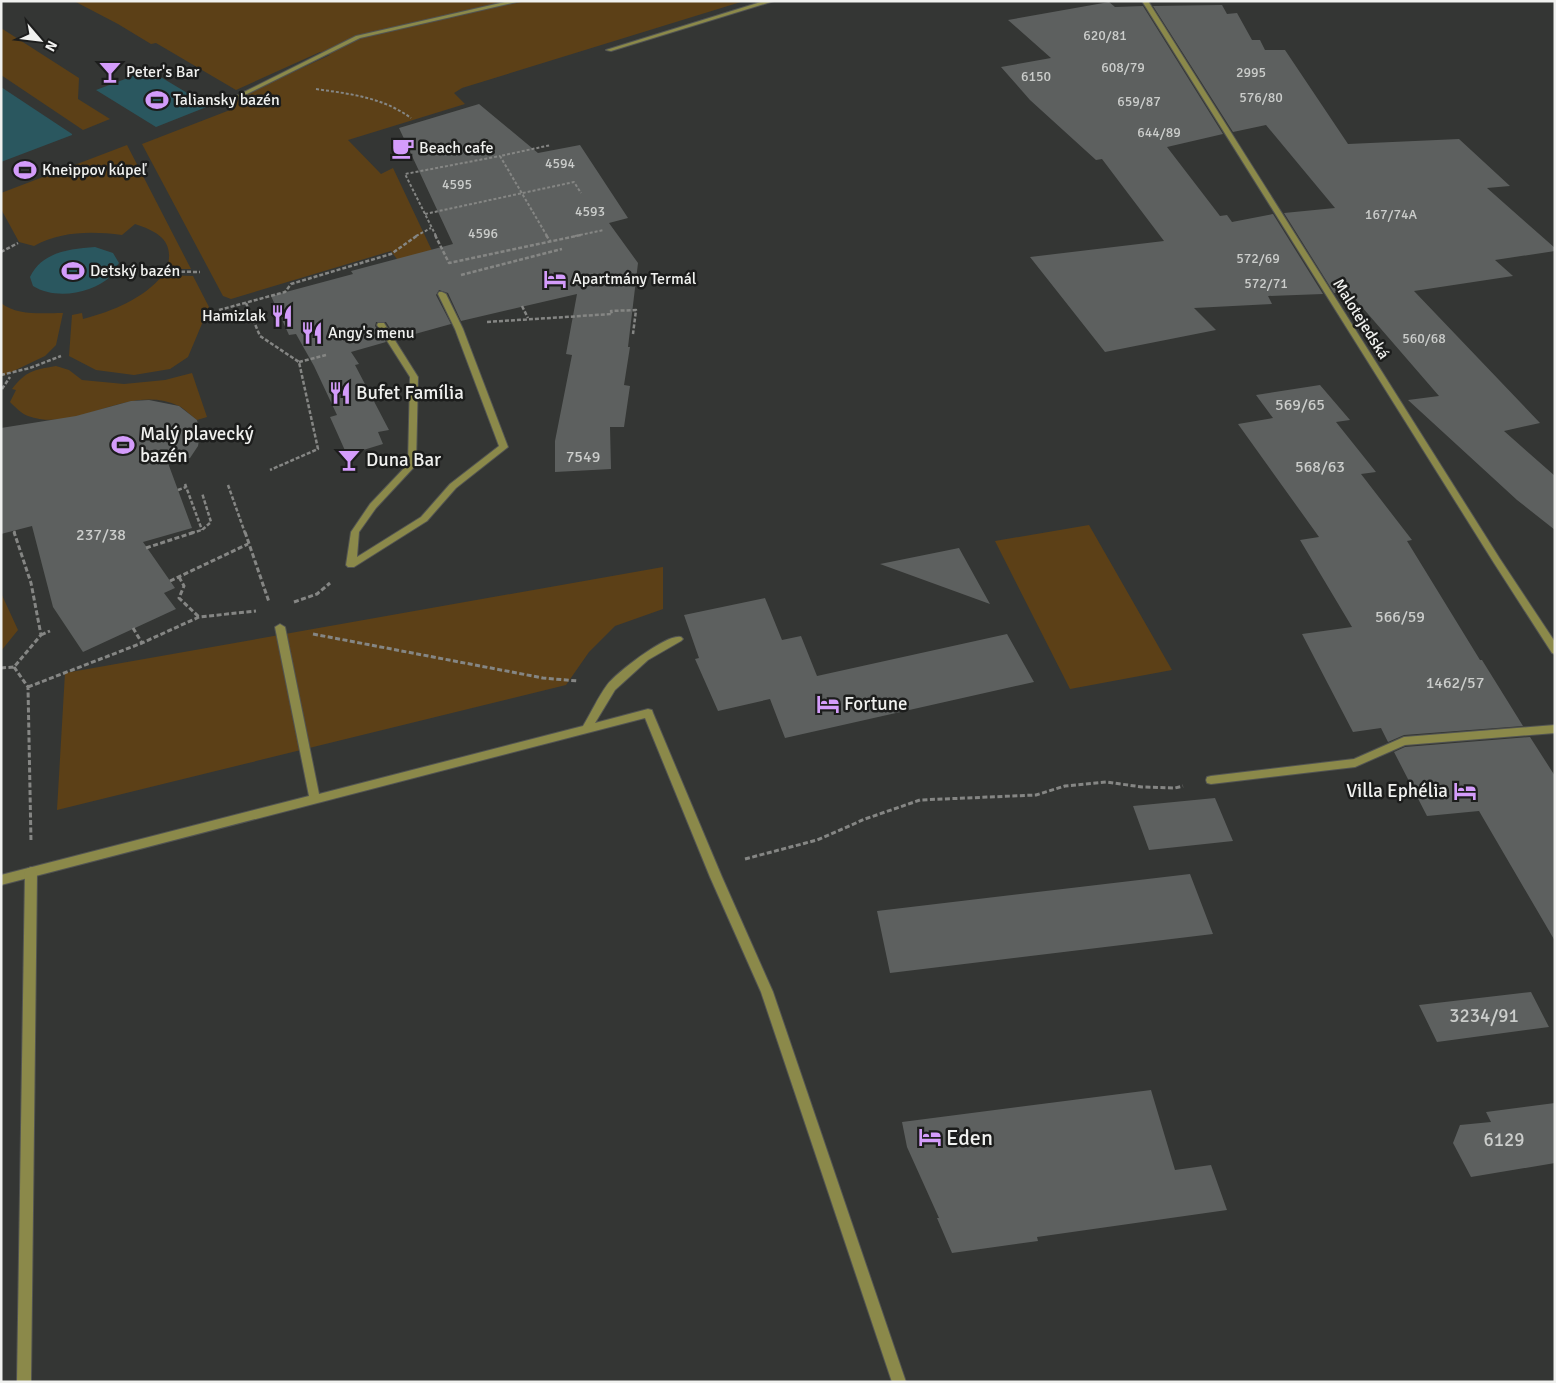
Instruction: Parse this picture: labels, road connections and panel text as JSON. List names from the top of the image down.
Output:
{
  "streets": {
    "street": ["Malotejedská"]
  },
  "places": {
    "bar": ["Peter's Bar", "Duna Bar"],
    "sports": [
      "Taliansky bazén",
      "Kneippov kúpeľ",
      "Detský bazén",
      "Malý plavecký bazén"
    ],
    "cafe": ["Beach cafe"],
    "hotel": [
      "Apartmány Termál",
      "Fortune",
      "Villa Ephélia",
      "Eden"
    ],
    "restaurant": ["Hamizlak", "Angy's menu", "Bufet Família"]
  },
  "house_numbers": [
    "620/81",
    "608/79",
    "2995",
    "6150",
    "576/80",
    "659/87",
    "644/89",
    "4594",
    "4595",
    "4593",
    "167/74A",
    "4596",
    "572/69",
    "572/71",
    "560/68",
    "569/65",
    "7549",
    "568/63",
    "237/38",
    "566/59",
    "1462/57",
    "3234/91",
    "6129"
  ],
  "north": "bottom right"
}
